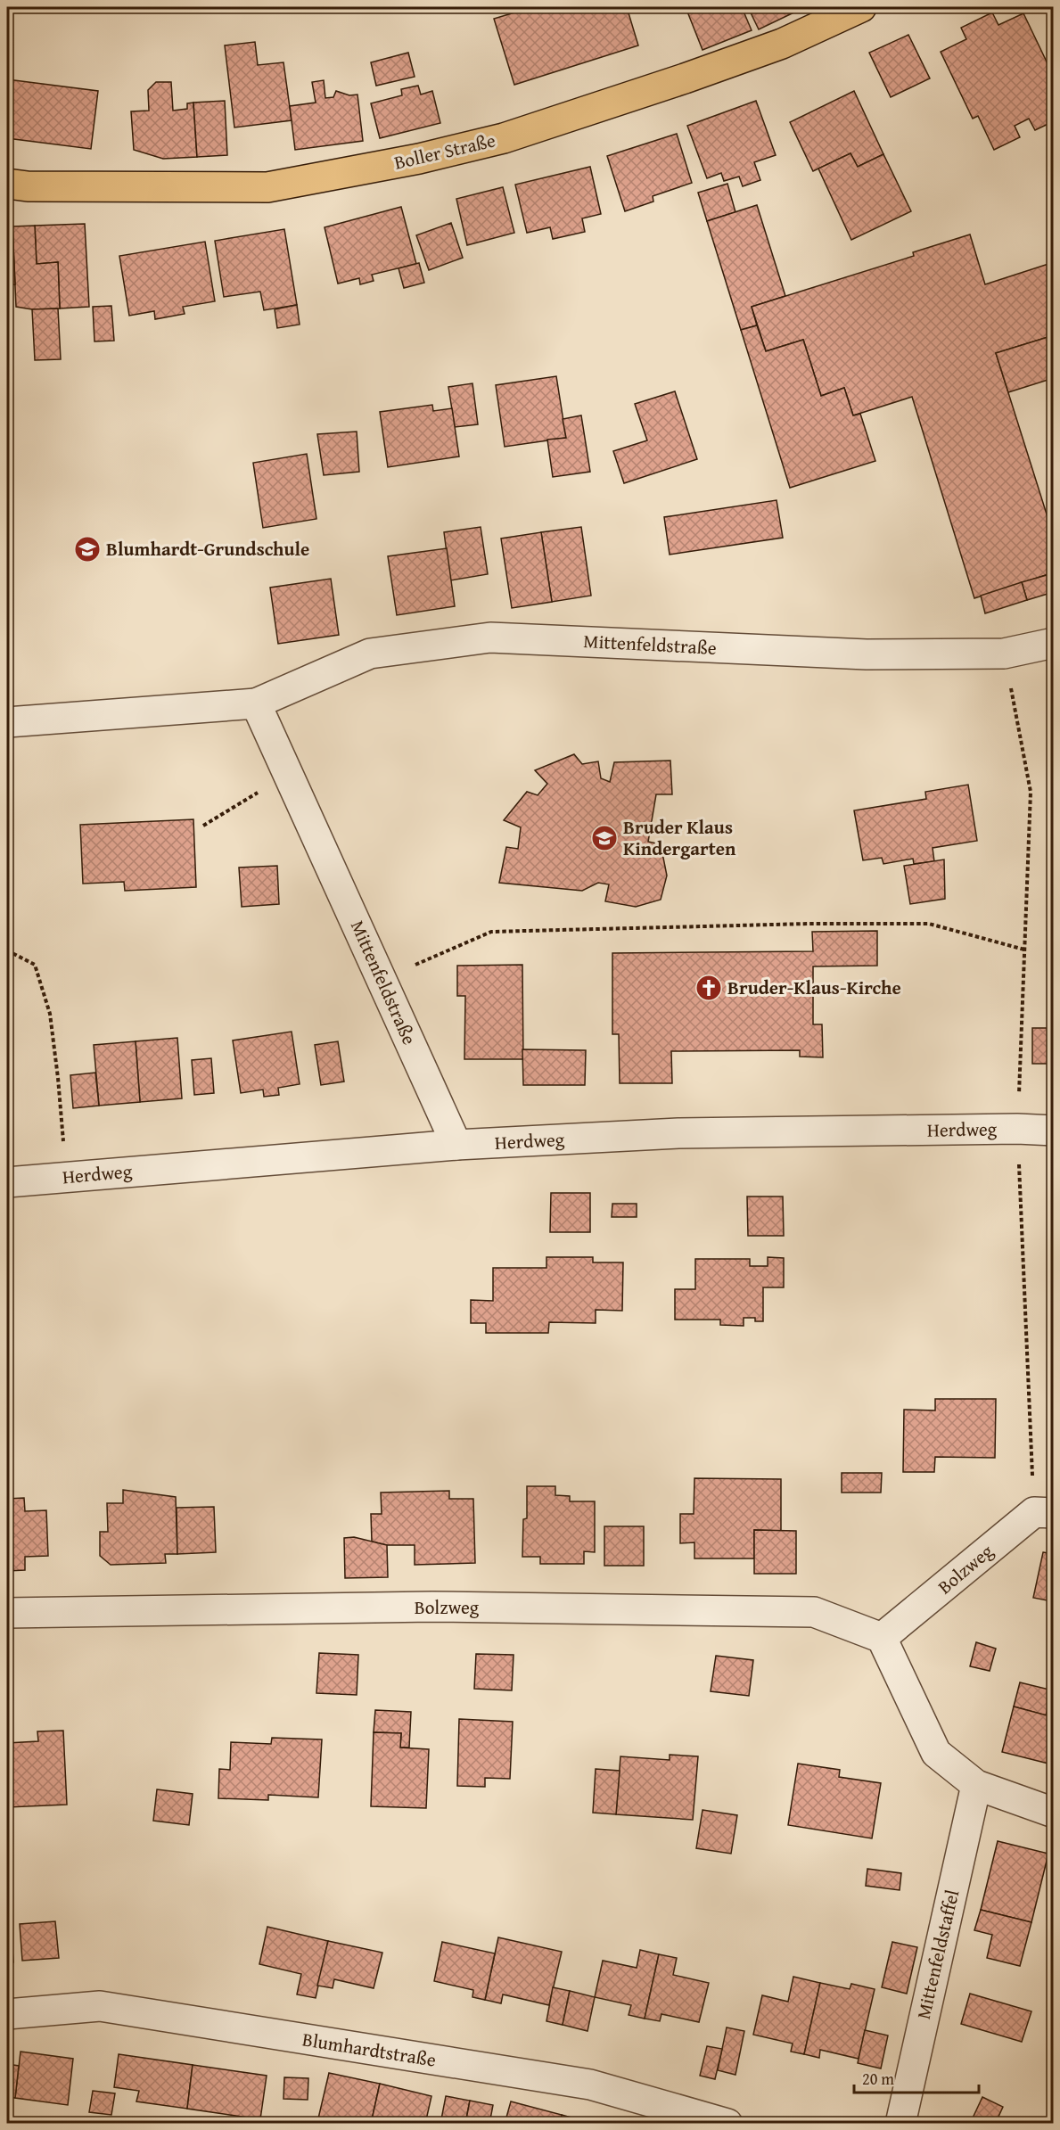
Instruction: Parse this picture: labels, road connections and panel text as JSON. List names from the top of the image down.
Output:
{
  "streets": {
    "main road": ["Boller Straße"],
    "street": [
      "Mittenfeldstraße",
      "Herdweg",
      "Bolzweg",
      "Mittenfeldstaffel",
      "Blumhardtstraße"
    ]
  },
  "crossings": [
    ["Mittenfeldstraße", "Herdweg"]
  ],
  "places": {
    "school or university": ["Blumhardt-Grundschule", "Bruder Klaus Kindergarten"],
    "church": ["Bruder-Klaus-Kirche"]
  },
  "scale_bar": "20 m"
}
